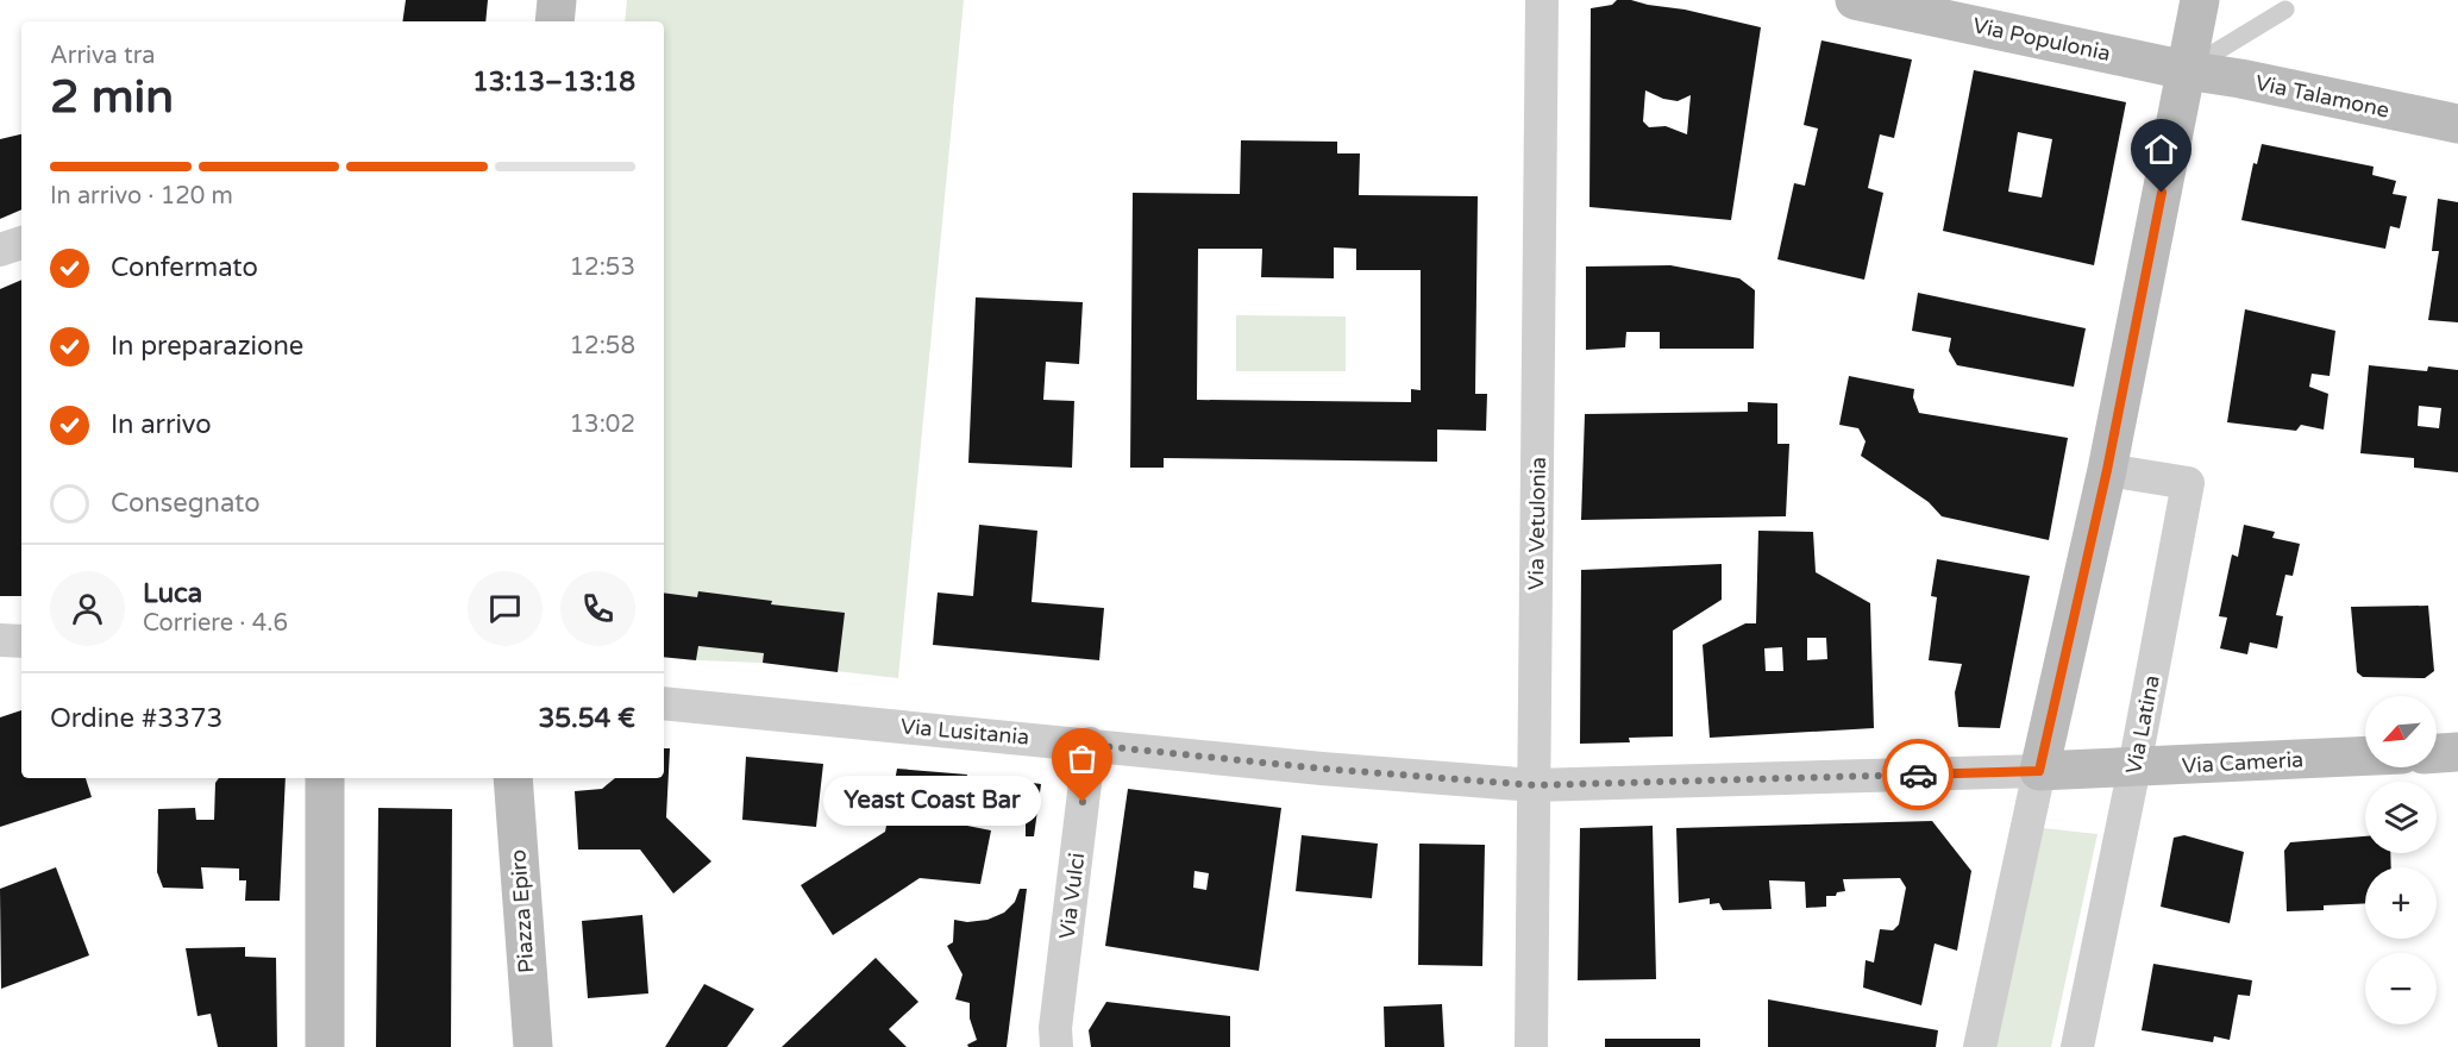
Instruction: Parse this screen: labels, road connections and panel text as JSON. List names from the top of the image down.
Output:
{
  "streets": {
    "street": [
      "Via Populonia",
      "Via Talamone",
      "Via Vetulonia",
      "Via Latina",
      "Via Lusitania",
      "Via Cameria",
      "Via Vulci",
      "Piazza Epiro"
    ]
  },
  "crossings": [
    ["Via Populonia", "Via Talamone"],
    ["Via Vetulonia", "Via Lusitania"],
    ["Via Latina", "Via Cameria"],
    ["Via Lusitania", "Via Cameria"],
    ["Via Lusitania", "Via Vulci"]
  ],
  "places": ["Yeast Coast Bar"],
  "north": "bottom left",
  "page": {
    "heading": ["2 min", "Arriva tra", "13:13–13:18"],
    "panel": [
      "Luca",
      "Corriere · 4.6",
      "Ordine #3373",
      "35.54 €"
    ],
    "bar": "In arrivo · 120 m",
    "list": [
      ["Confermato", "12:53"],
      ["In preparazione", "12:58"],
      ["In arrivo", "13:02"],
      "Consegnato"
    ],
    "map_buttons": ["+", "−"],
    "bubble": "Yeast Coast Bar"
  }
}
